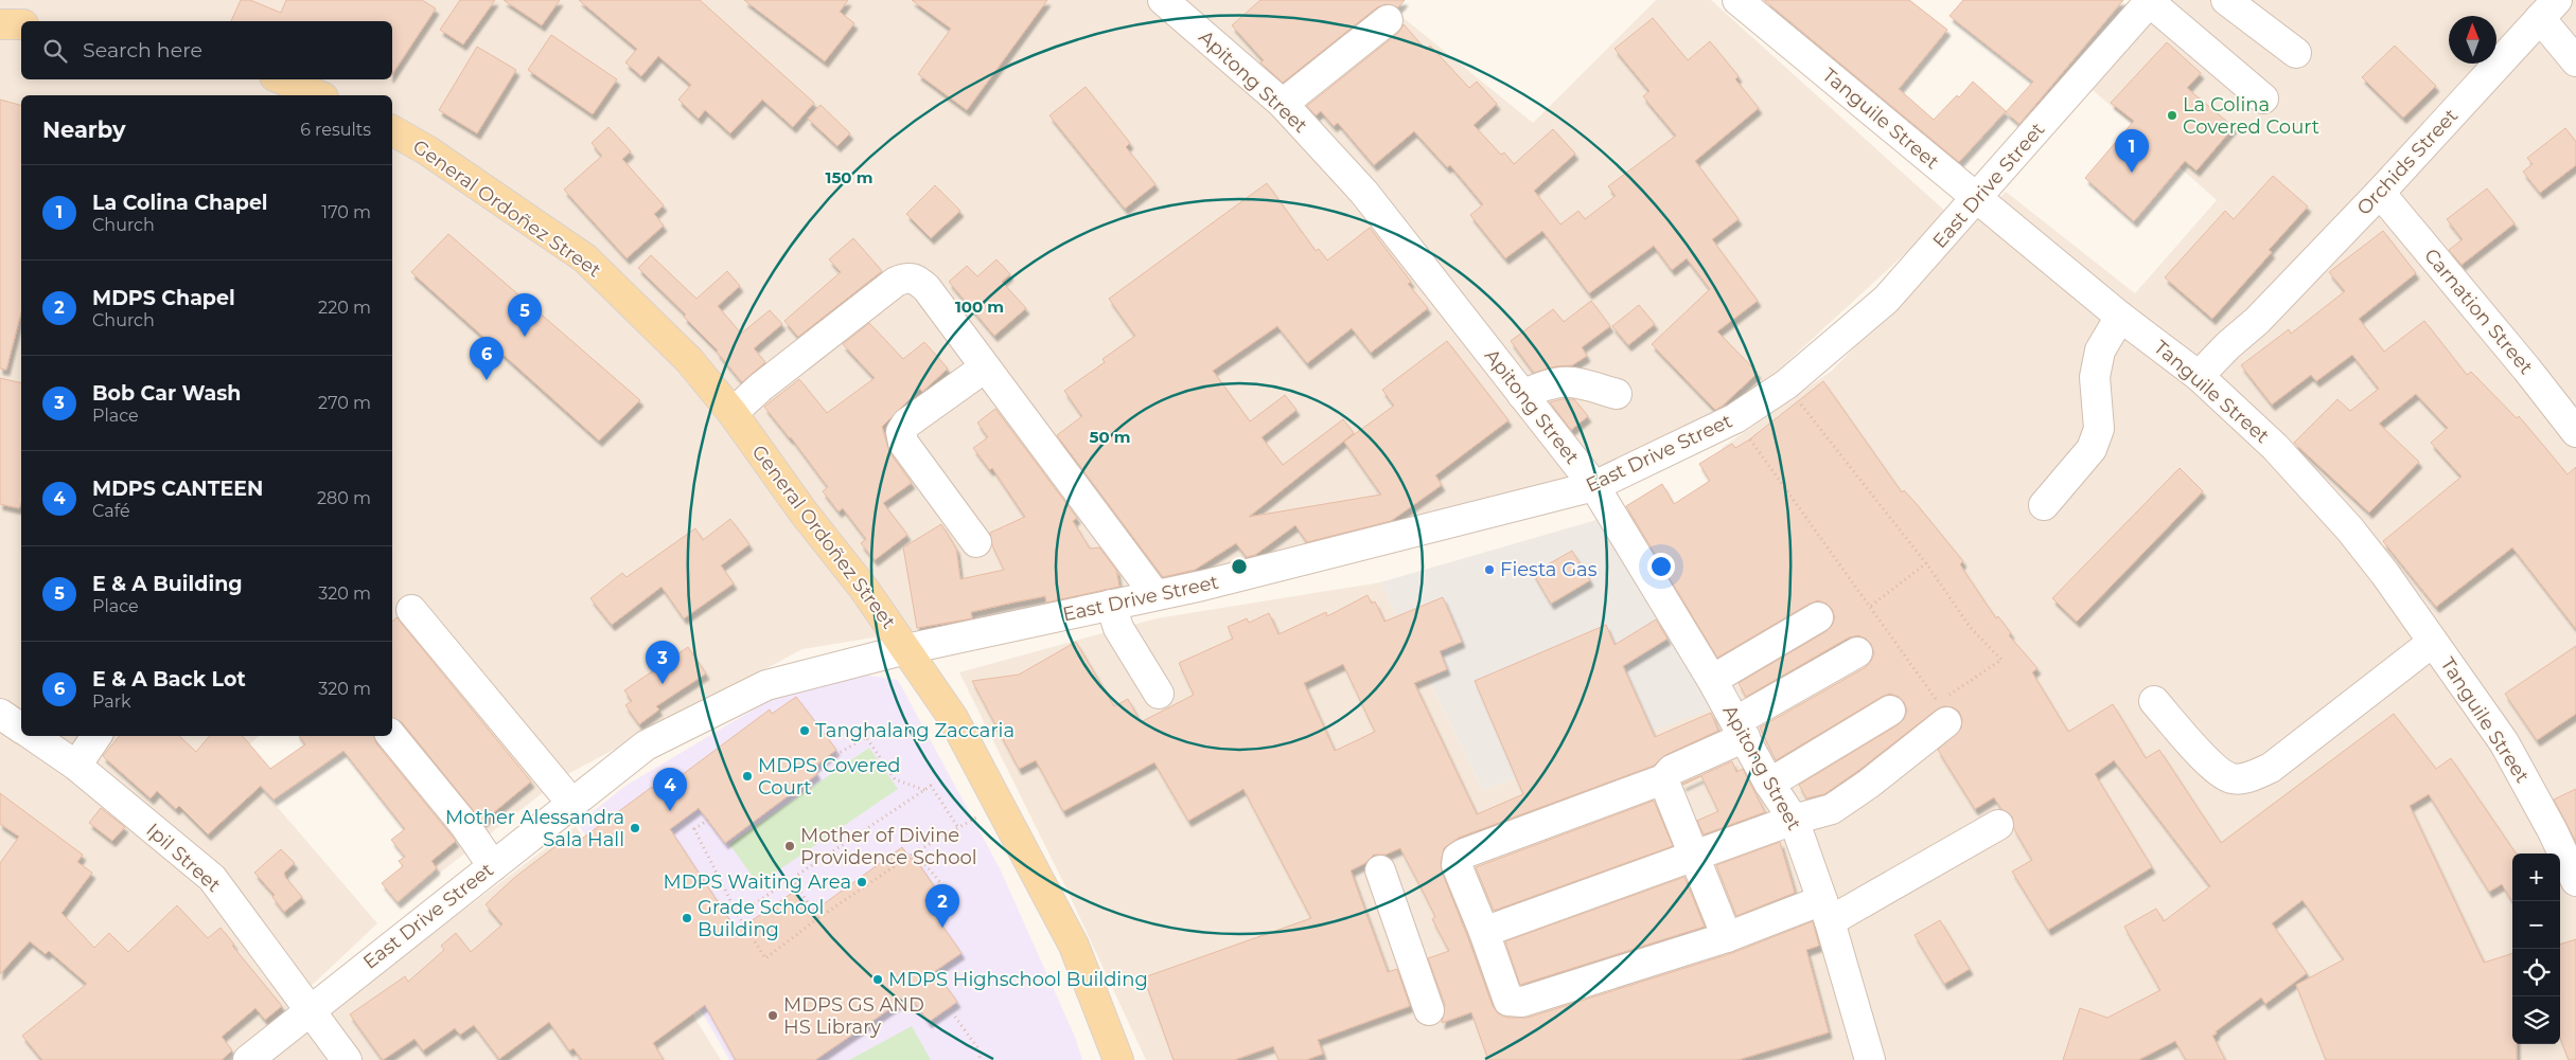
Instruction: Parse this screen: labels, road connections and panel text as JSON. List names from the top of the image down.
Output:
{
  "streets": {
    "main road": ["General Ordoñez Street"],
    "street": [
      "Apitong Street",
      "Tanguile Street",
      "Orchids Street",
      "East Drive Street",
      "Carnation Street",
      "Ipil Street"
    ]
  },
  "crossings": [
    ["Apitong Street", "East Drive Street"],
    ["Tanguile Street", "Orchids Street"],
    ["Tanguile Street", "East Drive Street"],
    ["Orchids Street", "Carnation Street"],
    ["East Drive Street", "General Ordoñez Street"],
    ["East Drive Street", "Ipil Street"]
  ],
  "places": [
    "La Colina Covered Court",
    "Fiesta Gas",
    "Tanghalang Zaccaria",
    "MDPS Covered Court",
    "Mother Alessandra Sala Hall",
    "Mother of Divine Providence School",
    "MDPS Waiting Area",
    "Grade School Building",
    "MDPS Highschool Building",
    "MDPS GS AND HS Library"
  ],
  "north": "top",
  "page": {
    "search": "Search here",
    "heading": ["Nearby", "6 results"],
    "pins": [
      "1",
      "5",
      "6",
      "3",
      "4",
      "2"
    ],
    "list": [
      {
        "mark": "1",
        "name": "La Colina Chapel",
        "note": "Church",
        "value": "170 m"
      },
      {
        "mark": "2",
        "name": "MDPS Chapel",
        "note": "Church",
        "value": "220 m"
      },
      {
        "mark": "3",
        "name": "Bob Car Wash",
        "note": "Place",
        "value": "270 m"
      },
      {
        "mark": "4",
        "name": "MDPS CANTEEN",
        "note": "Café",
        "value": "280 m"
      },
      {
        "mark": "5",
        "name": "E & A Building",
        "note": "Place",
        "value": "320 m"
      },
      {
        "mark": "6",
        "name": "E & A Back Lot",
        "note": "Park",
        "value": "320 m"
      }
    ],
    "map_buttons": ["+", "−"]
  },
  "rings": ["150 m", "100 m", "50 m"]
}
